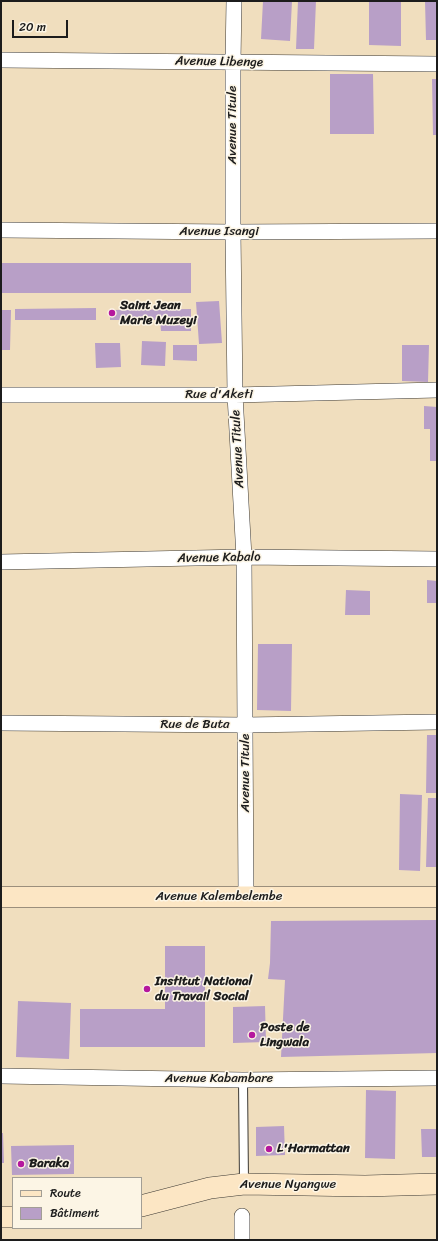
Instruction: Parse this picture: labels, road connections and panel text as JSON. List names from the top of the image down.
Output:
{
  "streets": {
    "street": [
      "Avenue Libenge",
      "Avenue Titule",
      "Avenue Isangi",
      "Rue d'Aketi",
      "Avenue Kabalo",
      "Rue de Buta",
      "Avenue Kalembelembe",
      "Avenue Kabambare",
      "Avenue Nyangwe"
    ]
  },
  "crossings": [
    ["Avenue Libenge", "Avenue Titule"],
    ["Avenue Titule", "Avenue Isangi"],
    ["Avenue Titule", "Rue d'Aketi"],
    ["Avenue Titule", "Avenue Kabalo"],
    ["Avenue Titule", "Rue de Buta"],
    ["Avenue Titule", "Avenue Kalembelembe"]
  ],
  "places": [
    "Saint Jean Marie Muzeyi",
    "Institut National du Travail Social",
    "Poste de Lingwala",
    "L'Harmattan",
    "Baraka"
  ],
  "legend": ["Route", "Bâtiment"],
  "scale_bar": "20 m"
}
